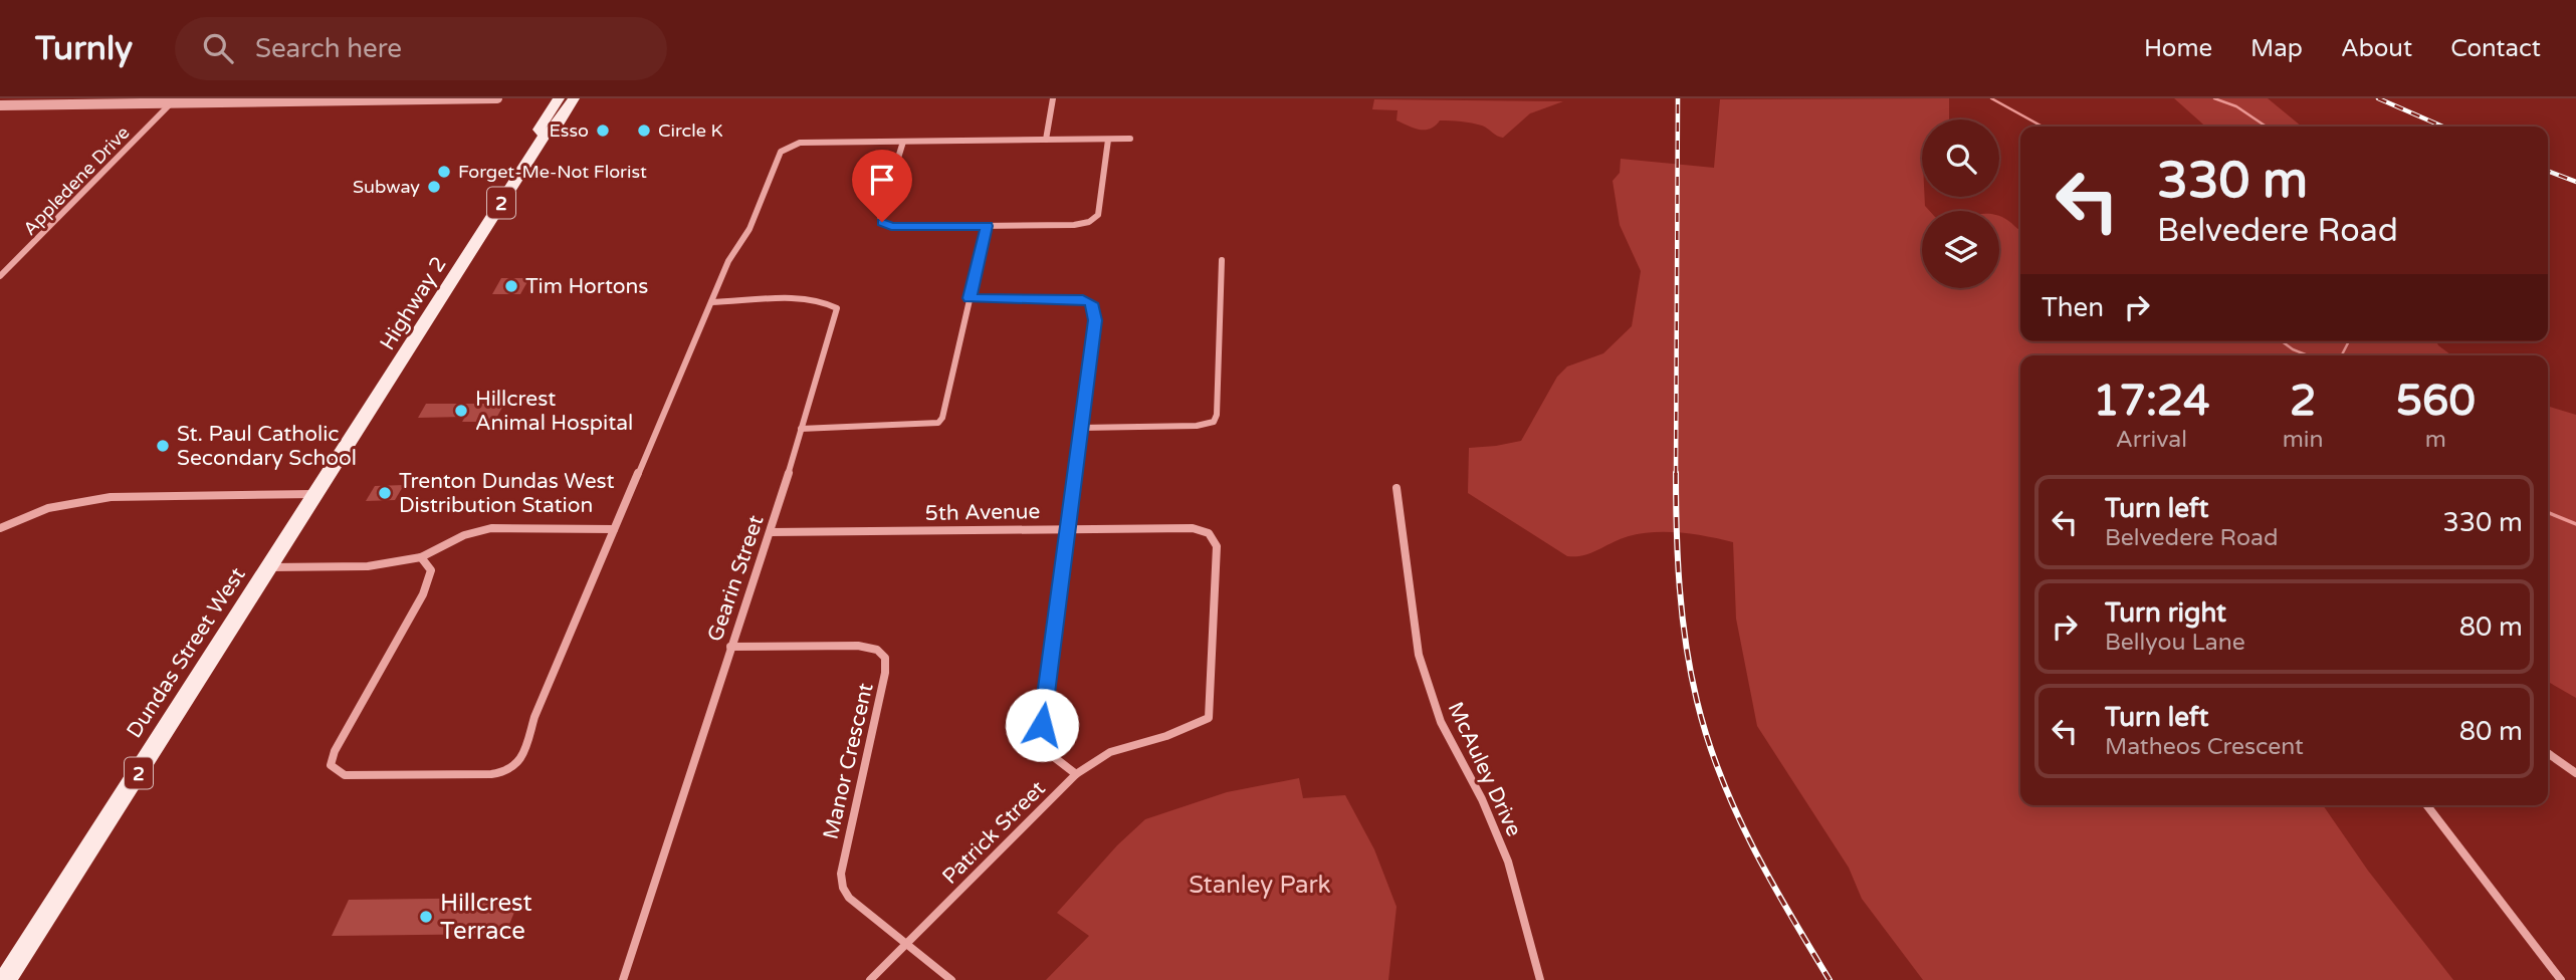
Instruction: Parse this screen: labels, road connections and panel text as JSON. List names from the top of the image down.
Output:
{
  "streets": {
    "main road": ["2", "Highway 2", "Dundas Street West"],
    "street": [
      "Appledene Drive",
      "5th Avenue",
      "Gearin Street",
      "Manor Crescent",
      "McAuley Drive",
      "Patrick Street"
    ]
  },
  "crossings": [
    ["Highway 2", "Dundas Street West"],
    ["5th Avenue", "Gearin Street"],
    ["5th Avenue", "Patrick Street"],
    ["Gearin Street", "Manor Crescent"],
    ["Manor Crescent", "Patrick Street"]
  ],
  "parks": ["Stanley Park"],
  "places": [
    "Esso",
    "Circle K",
    "Forget-Me-Not Florist",
    "Subway",
    "Tim Hortons",
    "Hillcrest Animal Hospital",
    "St. Paul Catholic Secondary School",
    "Trenton Dundas West Distribution Station",
    "Hillcrest Terrace"
  ],
  "page": {
    "header": "Turnly",
    "search": "Search here",
    "nav": [
      "Home",
      "Map",
      "About",
      "Contact"
    ],
    "turn": ["330 m", "Belvedere Road"],
    "then": "Then",
    "eta": [
      "17:24",
      "Arrival",
      "2",
      "min",
      "560",
      "m"
    ],
    "list": [
      {
        "name": "Turn left",
        "note": "Belvedere Road",
        "value": "330 m"
      },
      {
        "name": "Turn right",
        "note": "Bellyou Lane",
        "value": "80 m"
      },
      {
        "name": "Turn left",
        "note": "Matheos Crescent",
        "value": "80 m"
      }
    ]
  }
}
